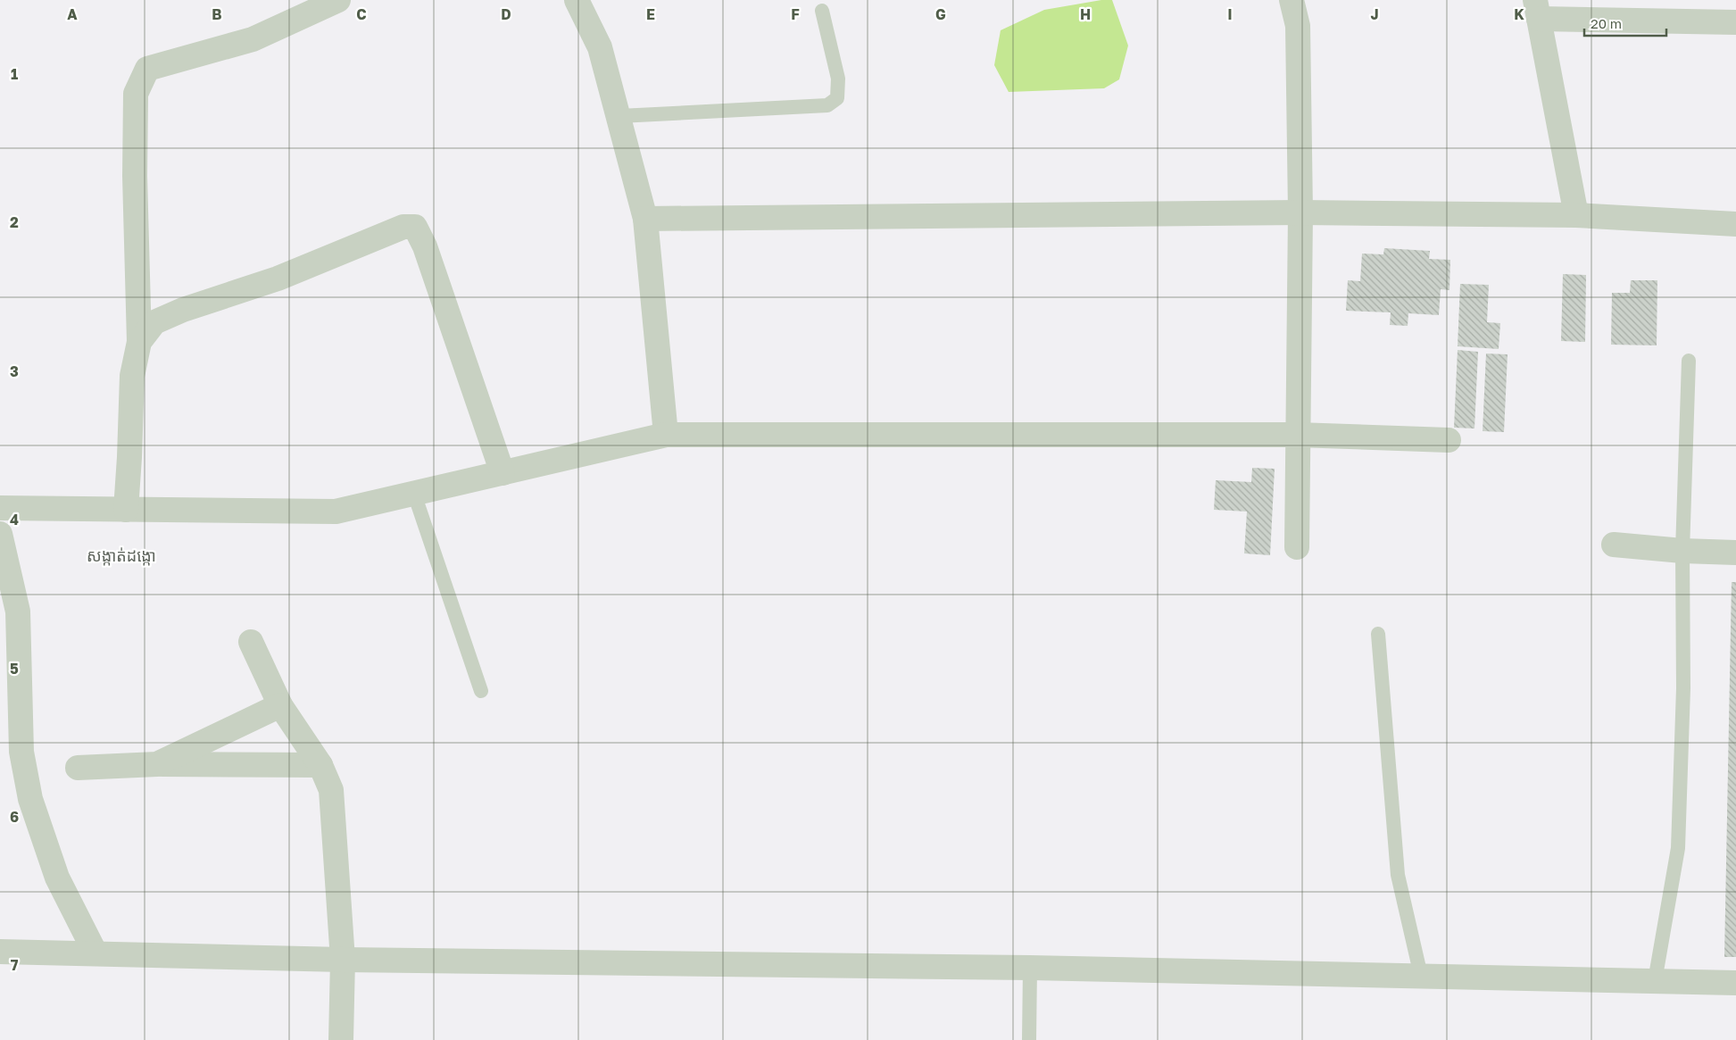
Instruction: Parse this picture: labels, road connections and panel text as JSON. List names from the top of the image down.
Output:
{
  "districts": ["សង្កាត់ដង្កោ"],
  "scale_bar": "20 m",
  "grid": {
    "columns": [
      "A",
      "B",
      "C",
      "D",
      "E",
      "F",
      "G",
      "H",
      "I",
      "J",
      "K"
    ],
    "rows": [
      "1",
      "2",
      "3",
      "4",
      "5",
      "6",
      "7"
    ]
  }
}
